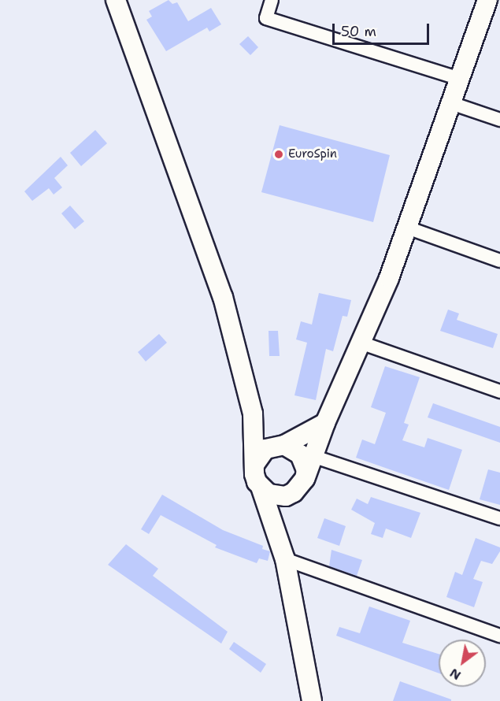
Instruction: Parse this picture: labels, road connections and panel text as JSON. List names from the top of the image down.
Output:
{
  "places": ["EuroSpin"],
  "scale_bar": "50 m",
  "north": "bottom left"
}
